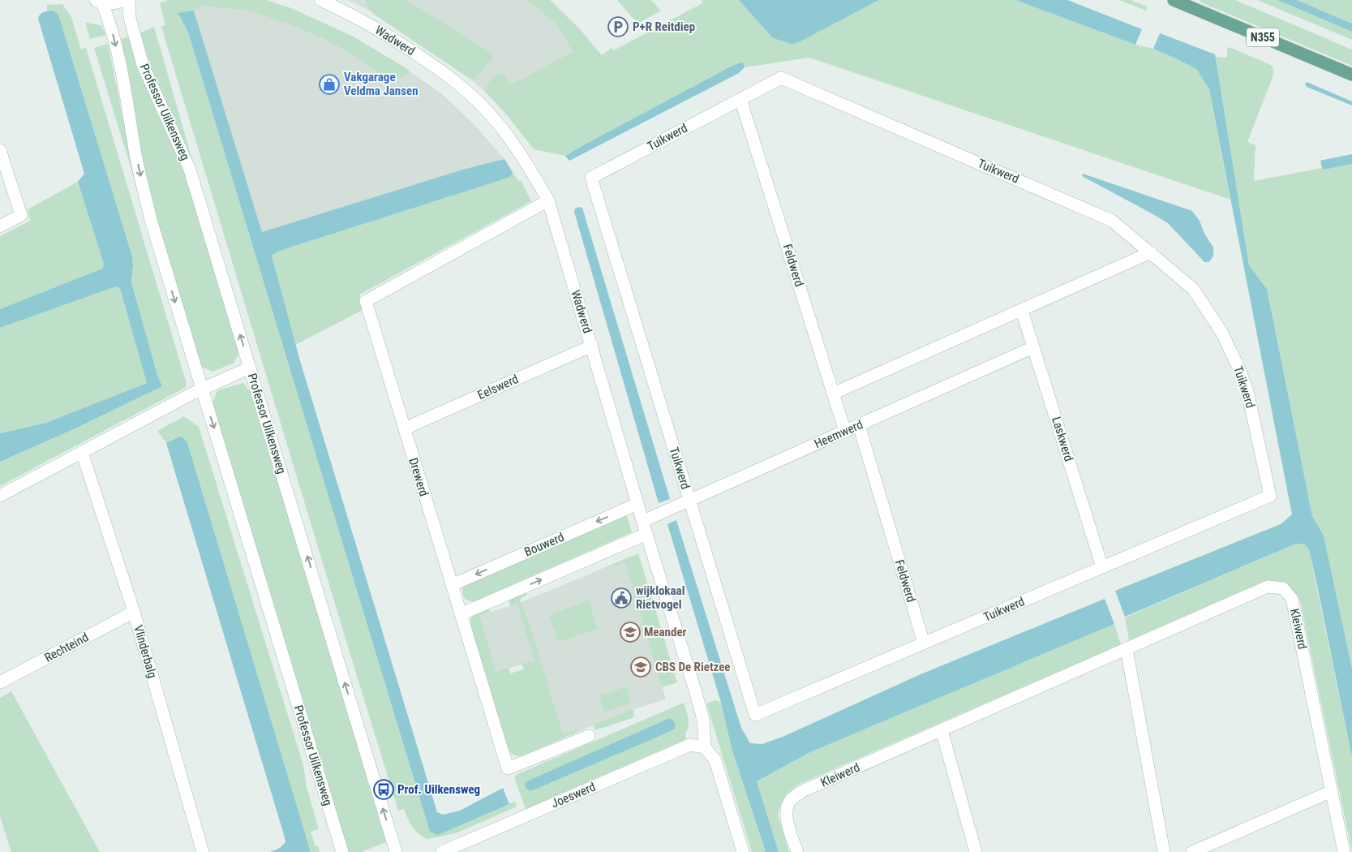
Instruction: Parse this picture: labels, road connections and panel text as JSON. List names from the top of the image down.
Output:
{
  "streets": {
    "main road": ["N355"],
    "street": [
      "Wadwerd",
      "Professor Uilkensweg",
      "Tuikwerd",
      "Feldwerd",
      "Eelswerd",
      "Heemwerd",
      "Laskwerd",
      "Drewerd",
      "Bouwerd",
      "Kleiwerd",
      "Rechteind",
      "Vlinderbalg",
      "Joeswerd"
    ]
  },
  "crossings": [
    ["Wadwerd", "Eelswerd"],
    ["Wadwerd", "Heemwerd"],
    ["Wadwerd", "Drewerd"],
    ["Wadwerd", "Bouwerd"],
    ["Wadwerd", "Joeswerd"],
    ["Tuikwerd", "Feldwerd"],
    ["Tuikwerd", "Heemwerd"],
    ["Tuikwerd", "Laskwerd"],
    ["Feldwerd", "Heemwerd"],
    ["Eelswerd", "Drewerd"],
    ["Heemwerd", "Laskwerd"],
    ["Drewerd", "Bouwerd"],
    ["Rechteind", "Vlinderbalg"]
  ],
  "places": {
    "parking": ["P+R Reitdiep"],
    "shop": ["Vakgarage Veldma Jansen"],
    "public building": ["wijklokaal Rietvogel"],
    "school or university": ["Meander", "CBS De Rietzee"],
    "bus stop": ["Prof. Uilkensweg"]
  }
}
